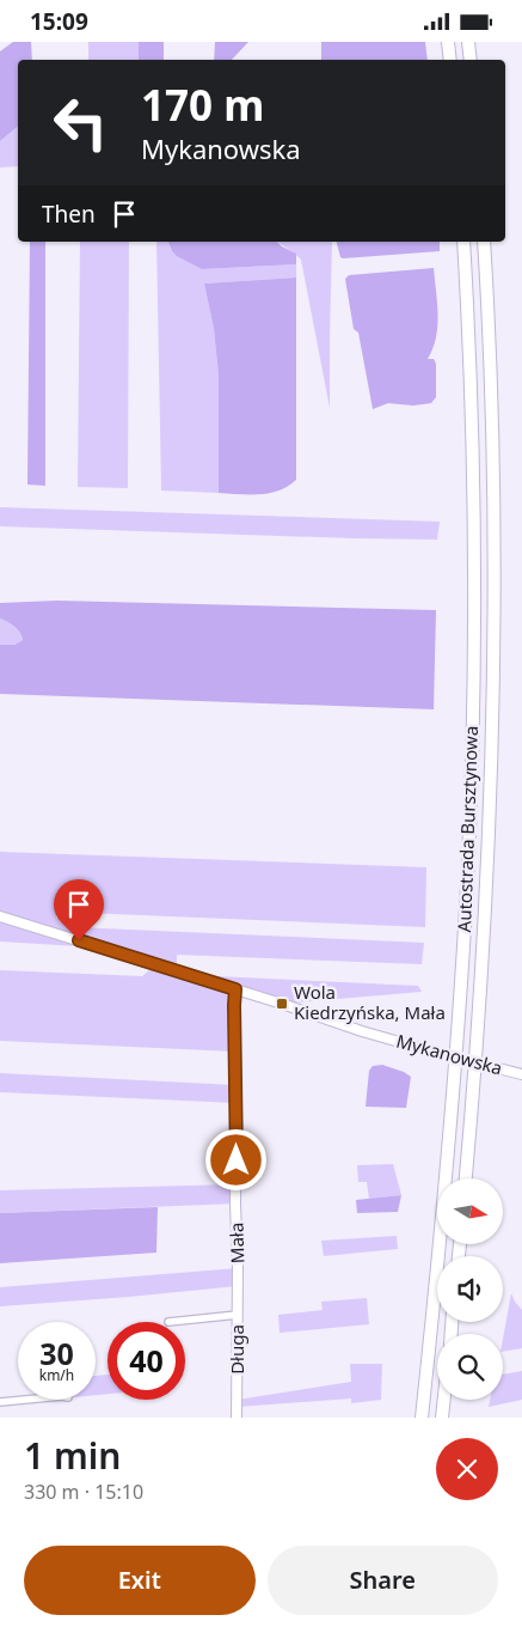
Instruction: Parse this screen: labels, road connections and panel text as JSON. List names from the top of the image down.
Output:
{
  "streets": {
    "highway": ["Autostrada Bursztynowa"],
    "main road": ["Mykanowska", "Mała", "Długa"]
  },
  "crossings": [
    ["Mykanowska", "Mała"],
    ["Mała", "Długa"]
  ],
  "places": {
    "transit": ["Wola Kiedrzyńska, Mała"]
  },
  "north": "right",
  "page": {
    "status": "15:09",
    "turn": ["170 m", "Mykanowska"],
    "then": "Then",
    "speed": "30 km/h",
    "limit": "40",
    "heading": ["1 min", "330 m · 15:10"],
    "buttons": ["Exit", "Share"]
  }
}
